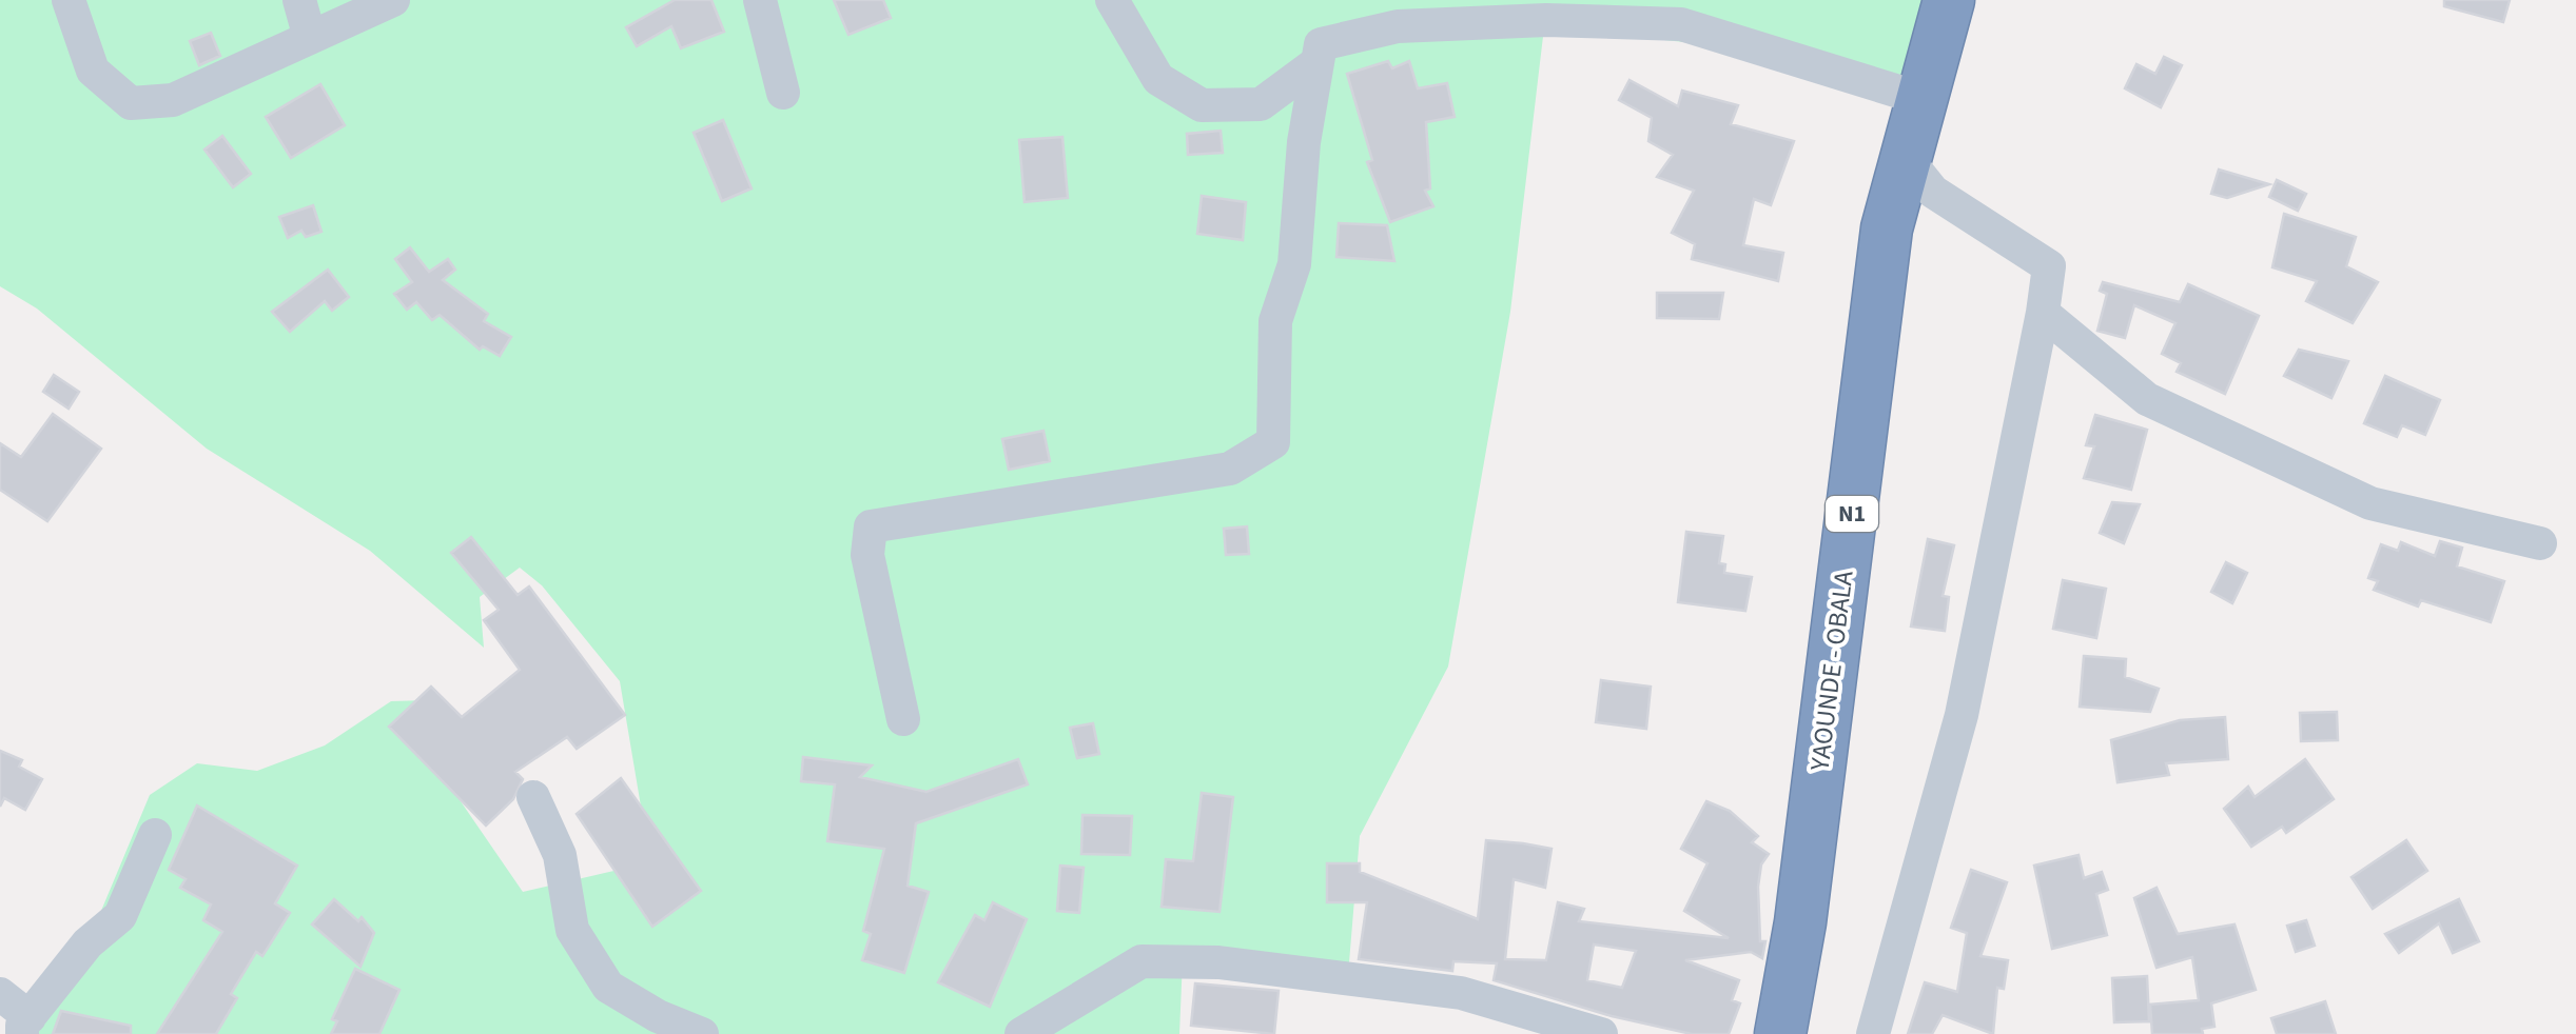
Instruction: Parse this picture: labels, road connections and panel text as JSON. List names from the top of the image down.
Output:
{
  "streets": {
    "highway": ["N1", "YAOUNDE - OBALA"]
  }
}
